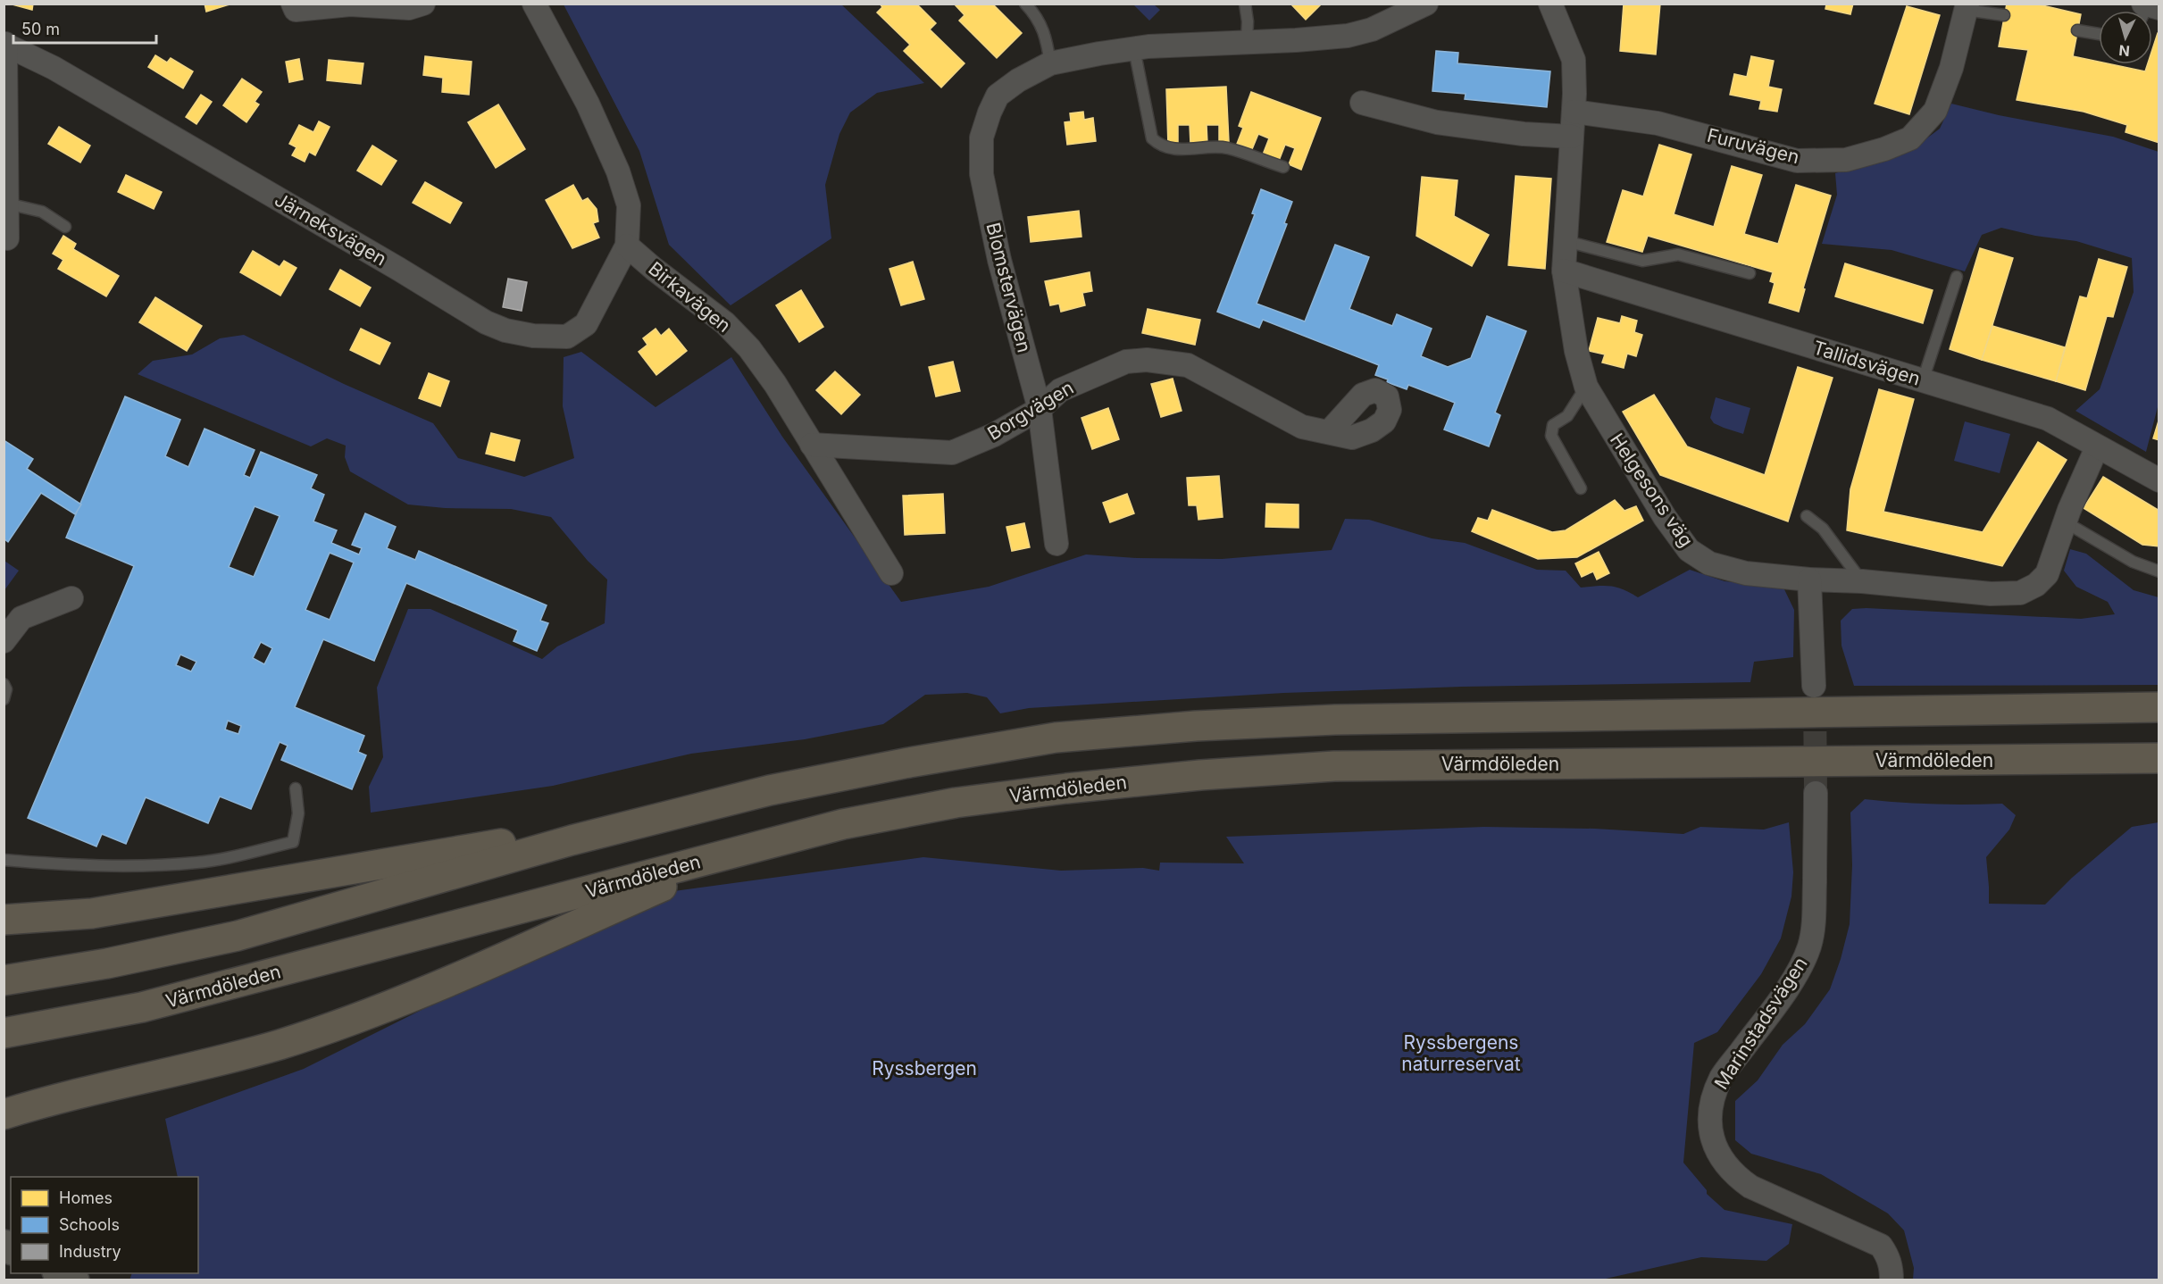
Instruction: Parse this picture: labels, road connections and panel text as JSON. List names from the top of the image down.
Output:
{
  "streets": {
    "highway": ["Värmdöleden"],
    "street": [
      "Furuvägen",
      "Järneksvägen",
      "Blomstervägen",
      "Birkavägen",
      "Tallidsvägen",
      "Borgvägen",
      "Helgesons väg",
      "Marinstadsvägen"
    ]
  },
  "crossings": [
    ["Furuvägen", "Helgesons väg"],
    ["Järneksvägen", "Birkavägen"],
    ["Blomstervägen", "Borgvägen"],
    ["Birkavägen", "Borgvägen"],
    ["Tallidsvägen", "Helgesons väg"]
  ],
  "parks": ["Ryssbergens naturreservat", "Ryssbergen"],
  "legend": ["Homes", "Schools", "Industry"],
  "scale_bar": "50 m",
  "north": "bottom"
}
